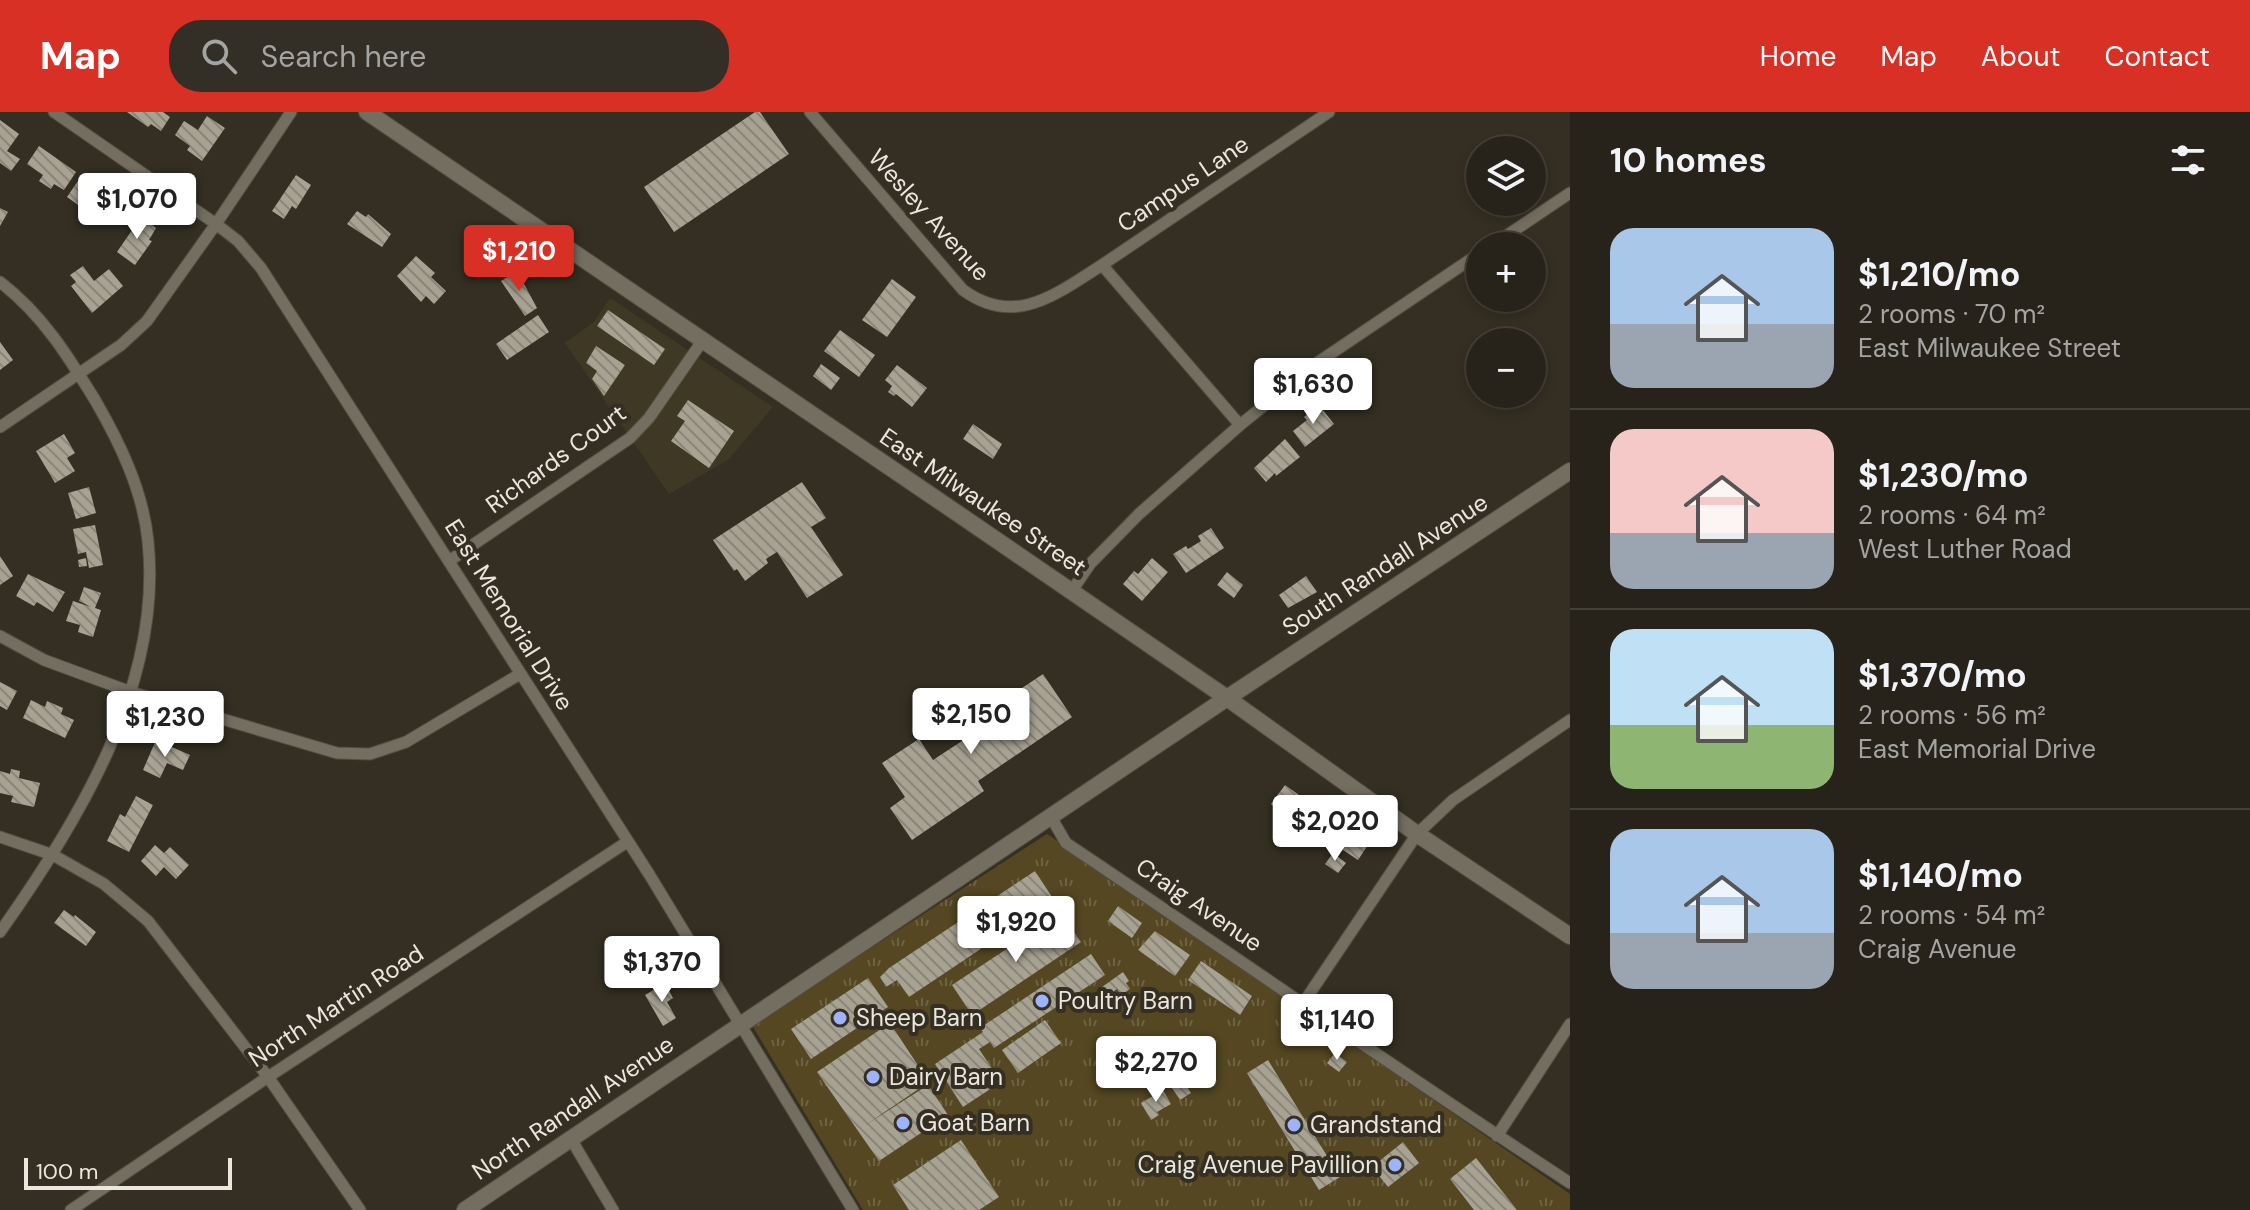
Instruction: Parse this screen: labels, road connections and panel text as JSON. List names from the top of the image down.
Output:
{
  "streets": {
    "main road": ["East Milwaukee Street", "South Randall Avenue", "North Randall Avenue"],
    "street": [
      "Campus Lane",
      "Wesley Avenue",
      "Richards Court",
      "East Memorial Drive",
      "Craig Avenue",
      "North Martin Road"
    ]
  },
  "crossings": [
    ["Campus Lane", "Wesley Avenue"],
    ["Richards Court", "East Milwaukee Street"],
    ["Richards Court", "East Memorial Drive"],
    ["East Milwaukee Street", "South Randall Avenue"],
    ["East Milwaukee Street", "North Randall Avenue"],
    ["South Randall Avenue", "North Randall Avenue"],
    ["East Memorial Drive", "North Martin Road"],
    ["East Memorial Drive", "North Randall Avenue"],
    ["Craig Avenue", "North Randall Avenue"]
  ],
  "places": [
    "Poultry Barn",
    "Sheep Barn",
    "Dairy Barn",
    "Goat Barn",
    "Grandstand",
    "Craig Avenue Pavillion"
  ],
  "scale_bar": "100 m",
  "page": {
    "header": "Map",
    "search": "Search here",
    "nav": [
      "Home",
      "Map",
      "About",
      "Contact"
    ],
    "heading": "10 homes",
    "map_buttons": ["+", "−"],
    "price": [
      "$1,070",
      "$1,210",
      "$1,630",
      "$2,150",
      "$1,230",
      "$2,020",
      "$1,920",
      "$1,370",
      "$1,140",
      "$2,270"
    ],
    "list": [
      {
        "name": "$1,210/mo",
        "note": "2 rooms · 70 m² · East Milwaukee Street"
      },
      {
        "name": "$1,230/mo",
        "note": "2 rooms · 64 m² · West Luther Road"
      },
      {
        "name": "$1,370/mo",
        "note": "2 rooms · 56 m² · East Memorial Drive"
      },
      {
        "name": "$1,140/mo",
        "note": "2 rooms · 54 m² · Craig Avenue"
      }
    ],
    "scale": "100 m"
  }
}
